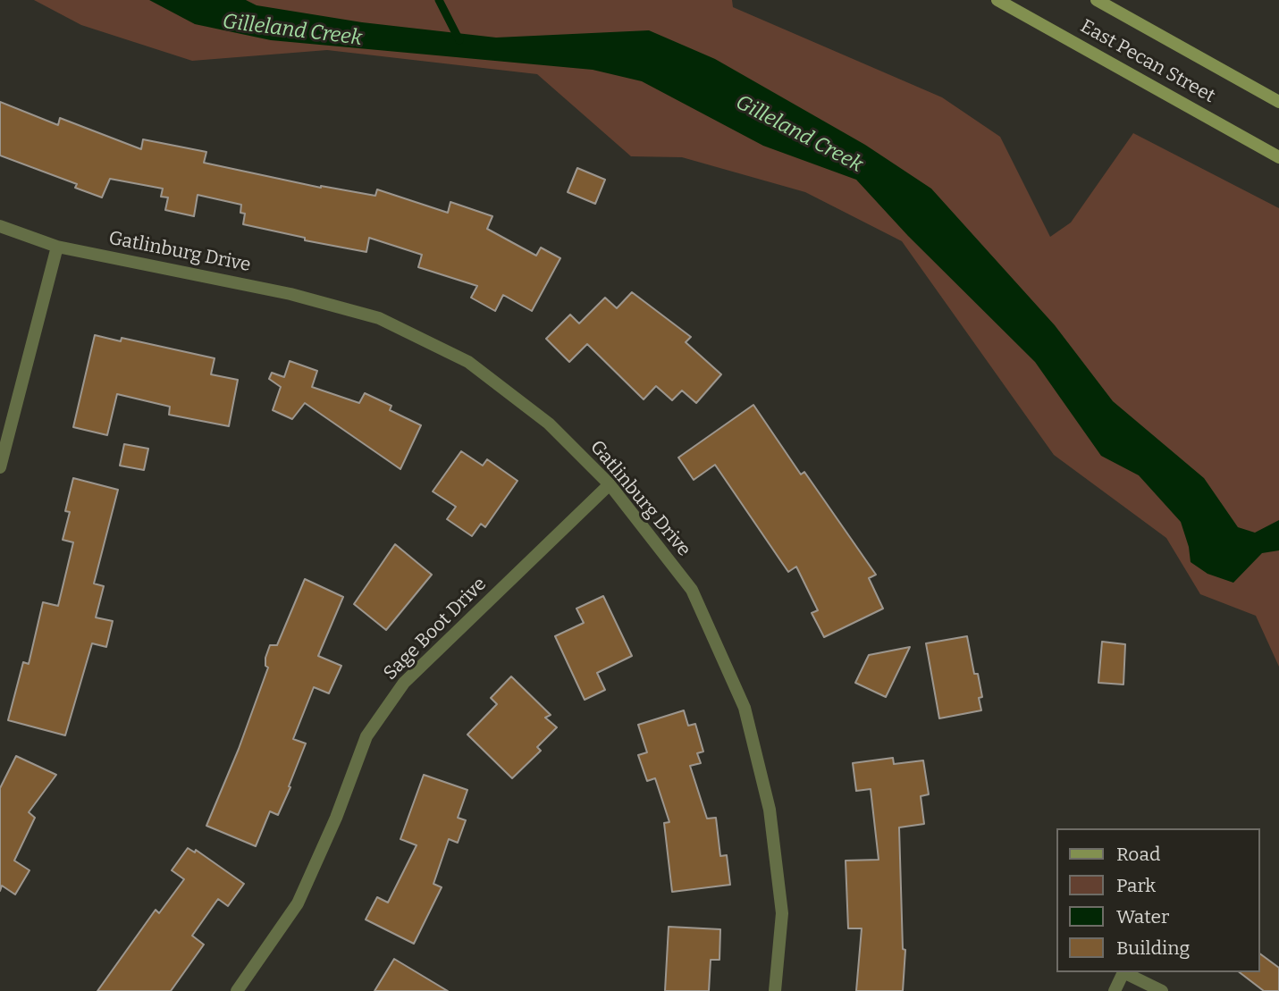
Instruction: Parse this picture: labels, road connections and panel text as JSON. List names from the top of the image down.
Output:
{
  "streets": {
    "main road": ["East Pecan Street"],
    "street": ["Gatlinburg Drive", "Sage Boot Drive"]
  },
  "crossings": [
    ["Gatlinburg Drive", "Sage Boot Drive"]
  ],
  "water": ["Gilleland Creek"],
  "legend": [
    "Road",
    "Park",
    "Water",
    "Building"
  ]
}
